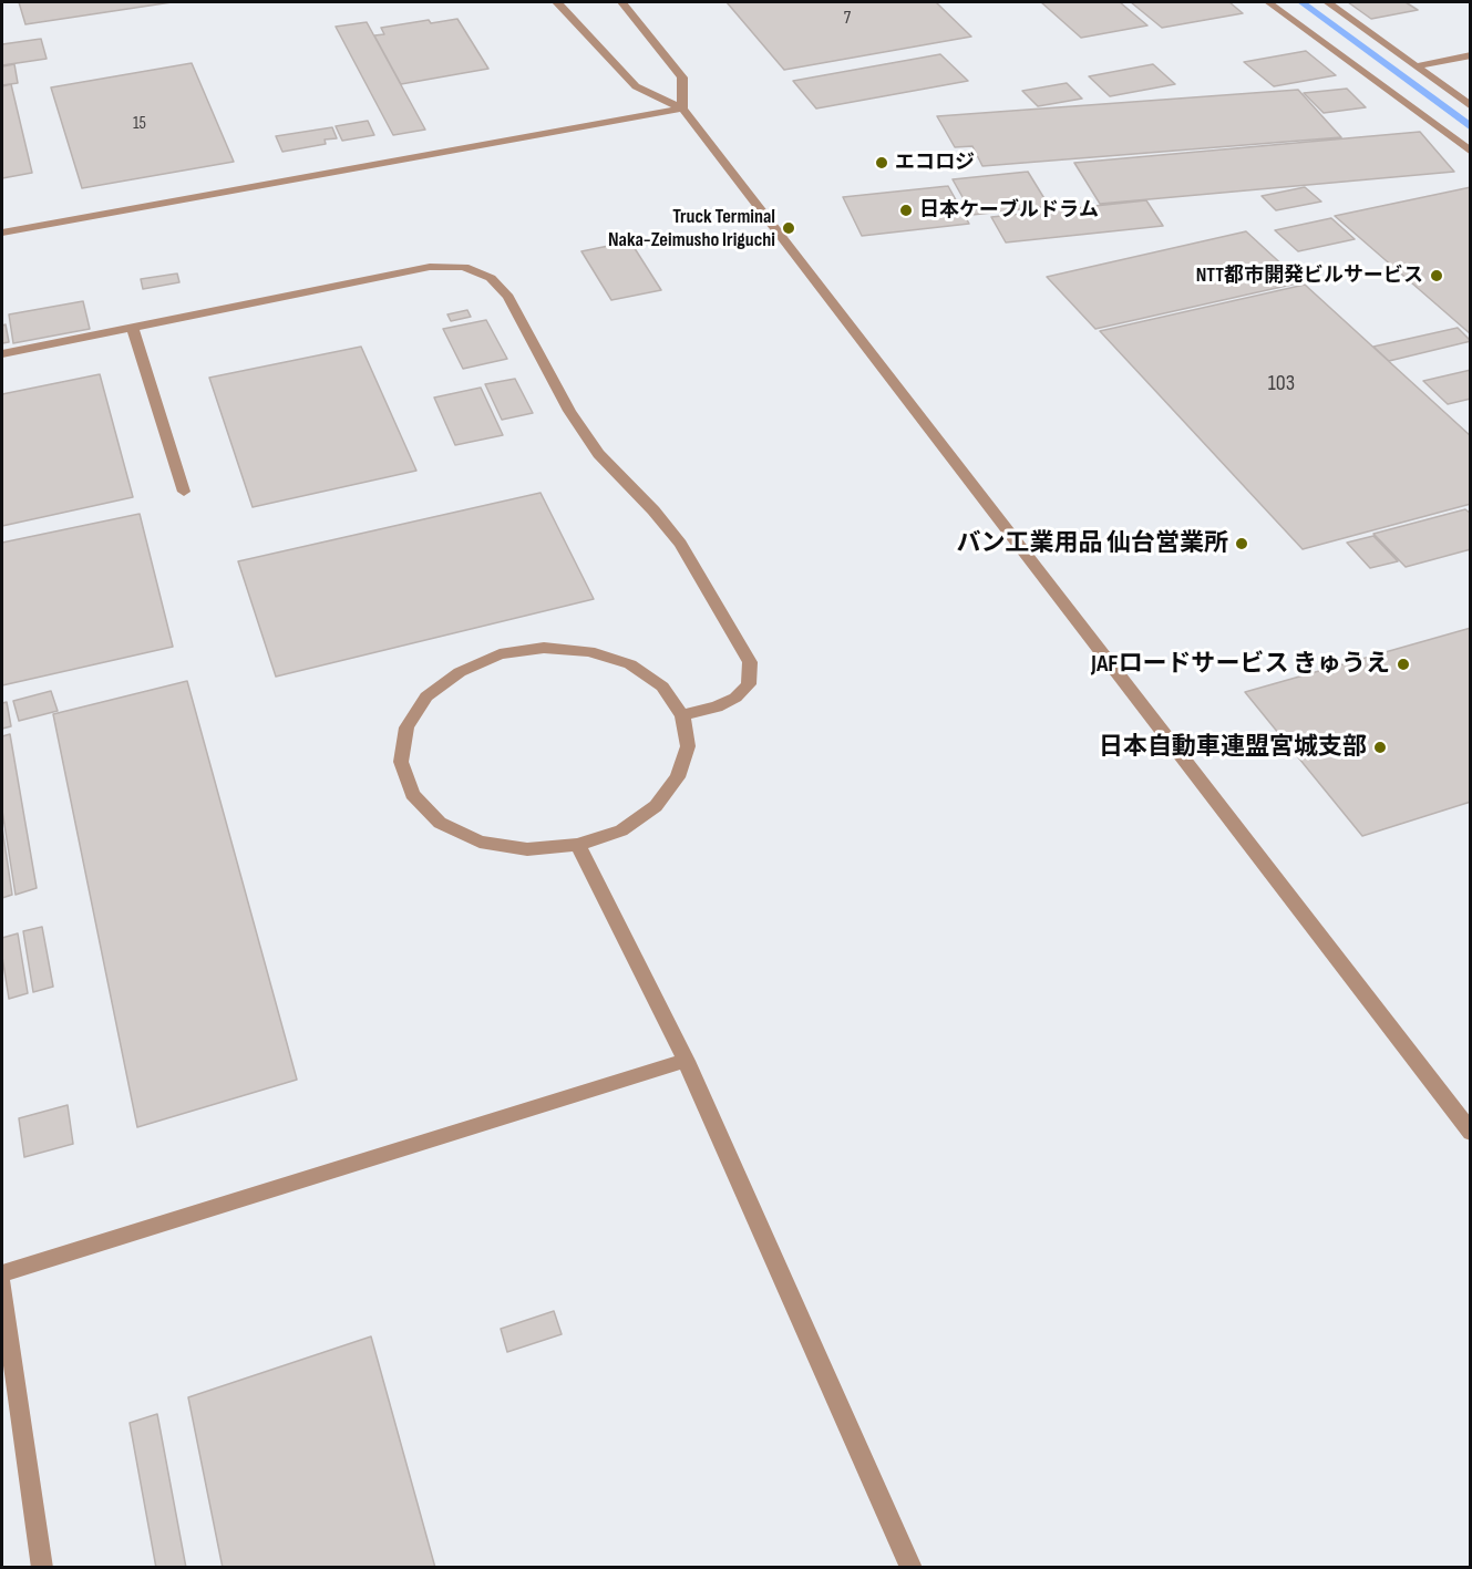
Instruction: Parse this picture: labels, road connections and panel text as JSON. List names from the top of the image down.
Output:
{
  "places": [
    "エコロジ",
    "日本ケーブルドラム",
    "Truck Terminal Naka-Zeimusho Iriguchi",
    "NTT都市開発ビルサービス",
    "バン工業用品 仙台営業所",
    "JAFロードサービス きゅうえ",
    "日本自動車連盟宮城支部"
  ],
  "house_numbers": ["7", "15", "103"]
}
